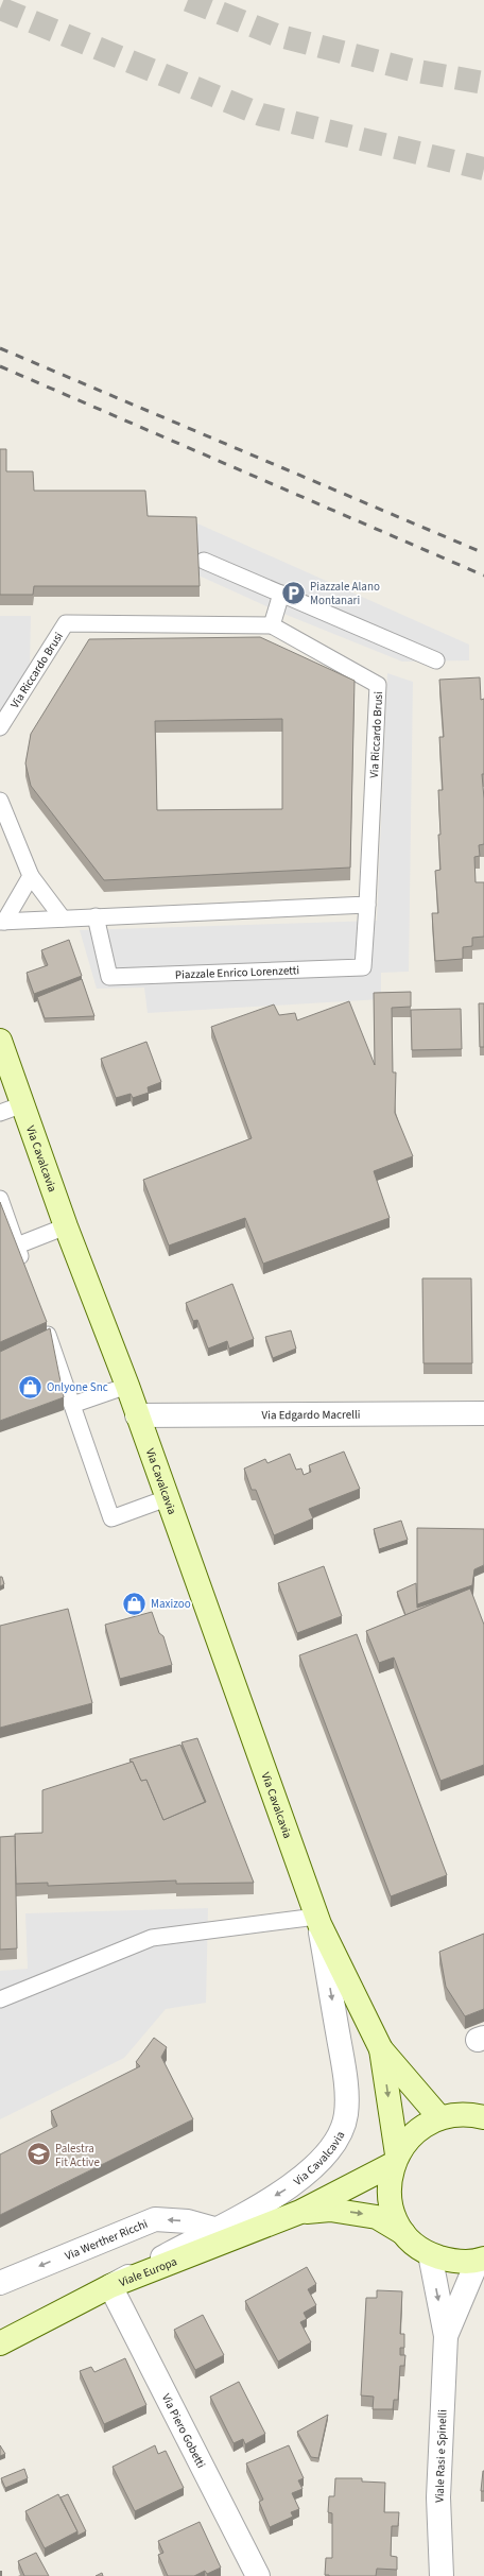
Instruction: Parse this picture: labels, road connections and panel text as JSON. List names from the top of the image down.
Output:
{
  "streets": {
    "main road": ["Via Cavalcavia", "Viale Europa"],
    "street": [
      "Via Edgardo Macrelli",
      "Via Werther Ricchi",
      "Via Piero Gobetti",
      "Viale Rasi e Spinelli"
    ],
    "lane": ["Via Riccardo Brusi", "Piazzale Enrico Lorenzetti"]
  },
  "crossings": [
    ["Via Riccardo Brusi", "Piazzale Enrico Lorenzetti"],
    ["Via Cavalcavia", "Via Edgardo Macrelli"],
    ["Via Cavalcavia", "Via Werther Ricchi"],
    ["Via Cavalcavia", "Viale Europa"],
    ["Via Cavalcavia", "Via Piero Gobetti"],
    ["Viale Europa", "Via Piero Gobetti"],
    ["Viale Europa", "Viale Rasi e Spinelli"]
  ],
  "one_way": ["Via Werther Ricchi"],
  "places": {
    "parking": ["Piazzale Alano Montanari"],
    "shop": ["Onlyone Snc", "Maxizoo"],
    "school or university": ["Palestra Fit Active"]
  }
}
